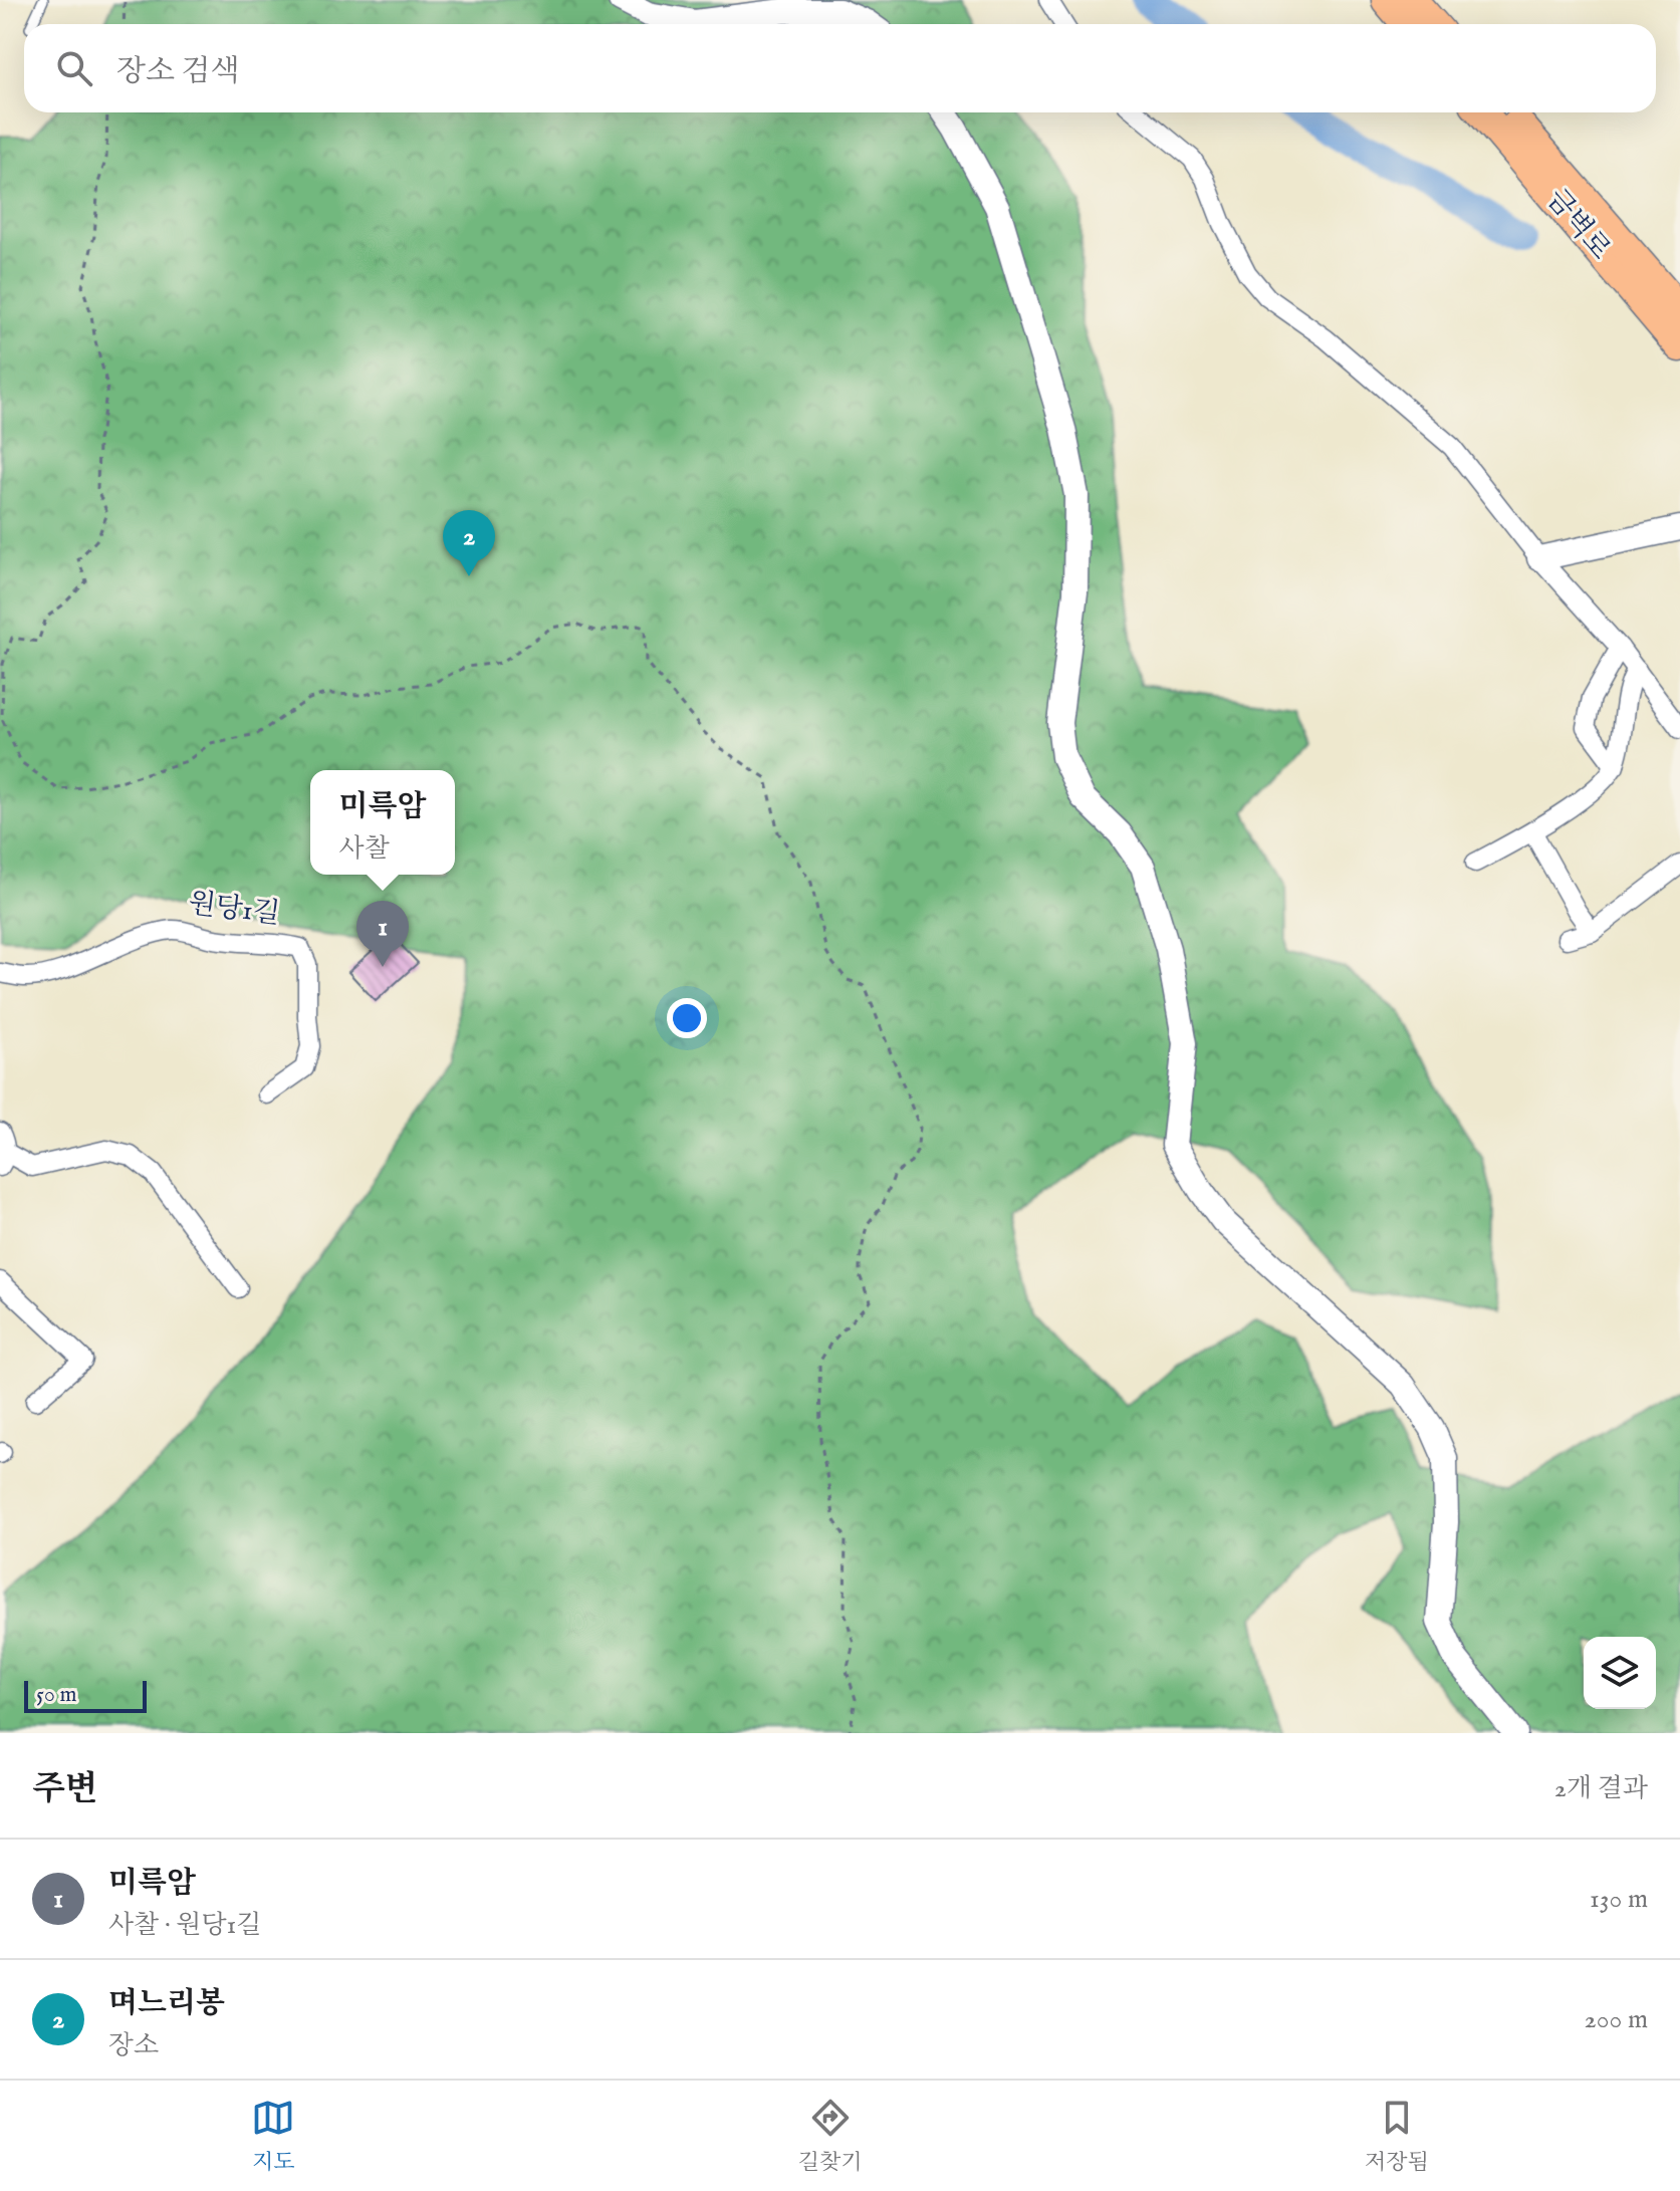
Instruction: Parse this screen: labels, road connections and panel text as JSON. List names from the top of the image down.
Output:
{
  "streets": {
    "highway": ["금벽로"],
    "street": ["원당1길"]
  },
  "scale_bar": "50 m",
  "page": {
    "search": "장소 검색",
    "pins": ["2", "1"],
    "popup": ["미륵암", "사찰"],
    "scale": "50 m",
    "heading": ["주변", "2개 결과"],
    "list": [
      {
        "mark": "1",
        "name": "미륵암",
        "note": "사찰 · 원당1길",
        "value": "130 m"
      },
      {
        "mark": "2",
        "name": "며느리봉",
        "note": "장소",
        "value": "200 m"
      }
    ],
    "nav": ["지도", "길찾기", "저장됨"]
  }
}
